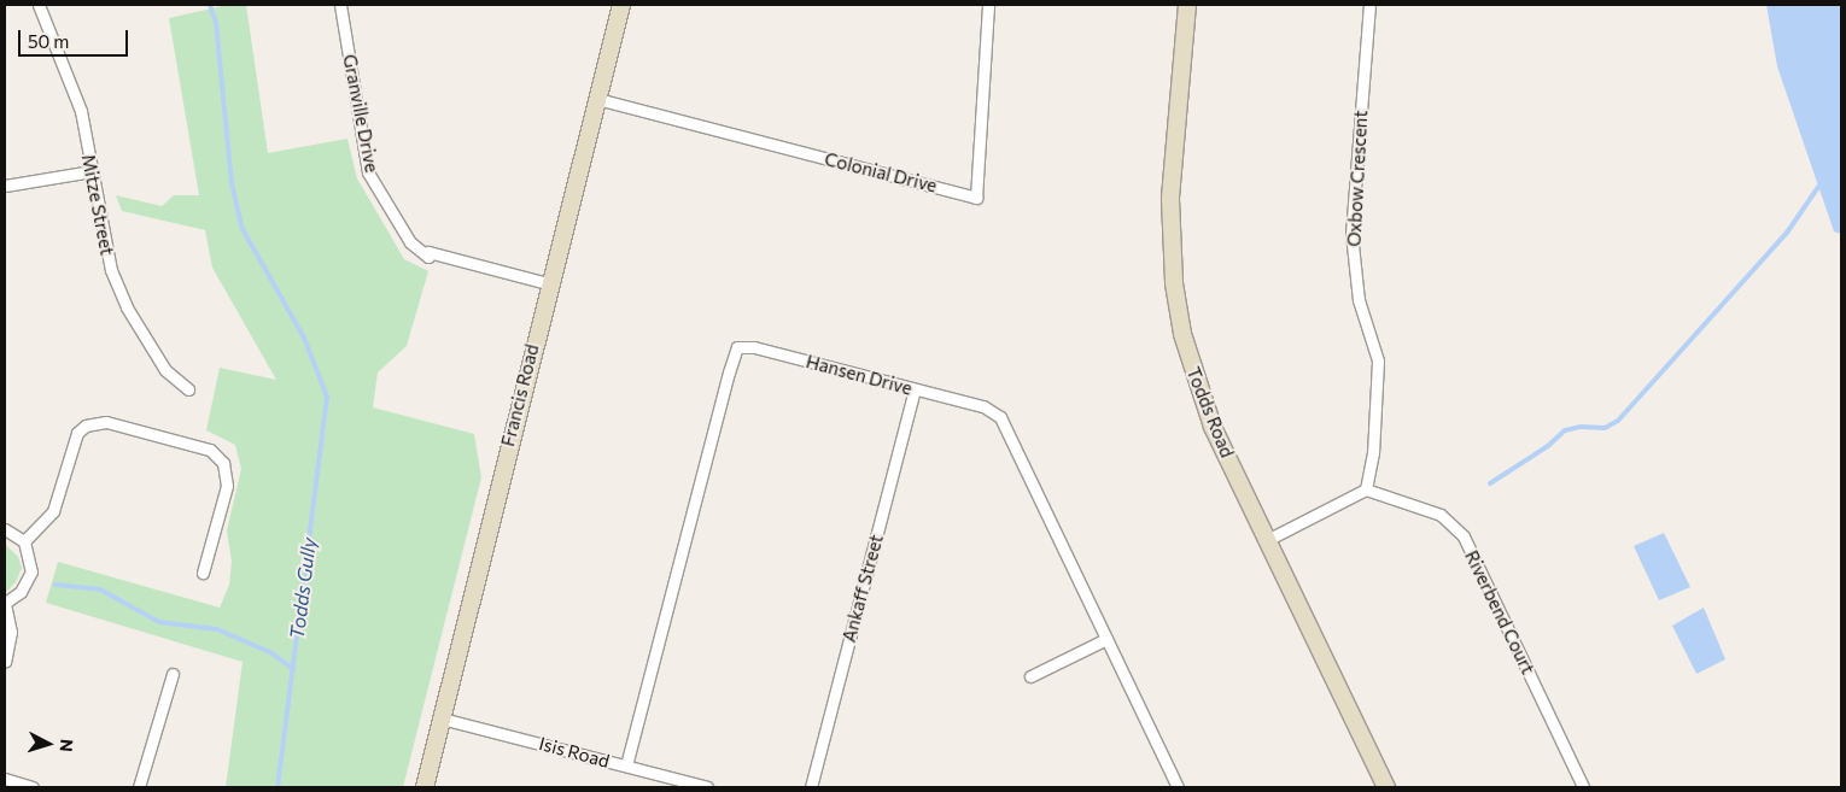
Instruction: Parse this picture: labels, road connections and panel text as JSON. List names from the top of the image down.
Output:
{
  "streets": {
    "street": [
      "Granville Drive",
      "Colonial Drive",
      "Oxbow Crescent",
      "Mitze Street",
      "Hansen Drive",
      "Francis Road",
      "Todds Road",
      "Ankaff Street",
      "Riverbend Court",
      "Isis Road"
    ]
  },
  "crossings": [
    ["Granville Drive", "Francis Road"],
    ["Colonial Drive", "Francis Road"],
    ["Oxbow Crescent", "Riverbend Court"],
    ["Hansen Drive", "Ankaff Street"],
    ["Hansen Drive", "Isis Road"],
    ["Francis Road", "Isis Road"]
  ],
  "water": ["Todds Gully"],
  "scale_bar": "50 m",
  "north": "right"
}
